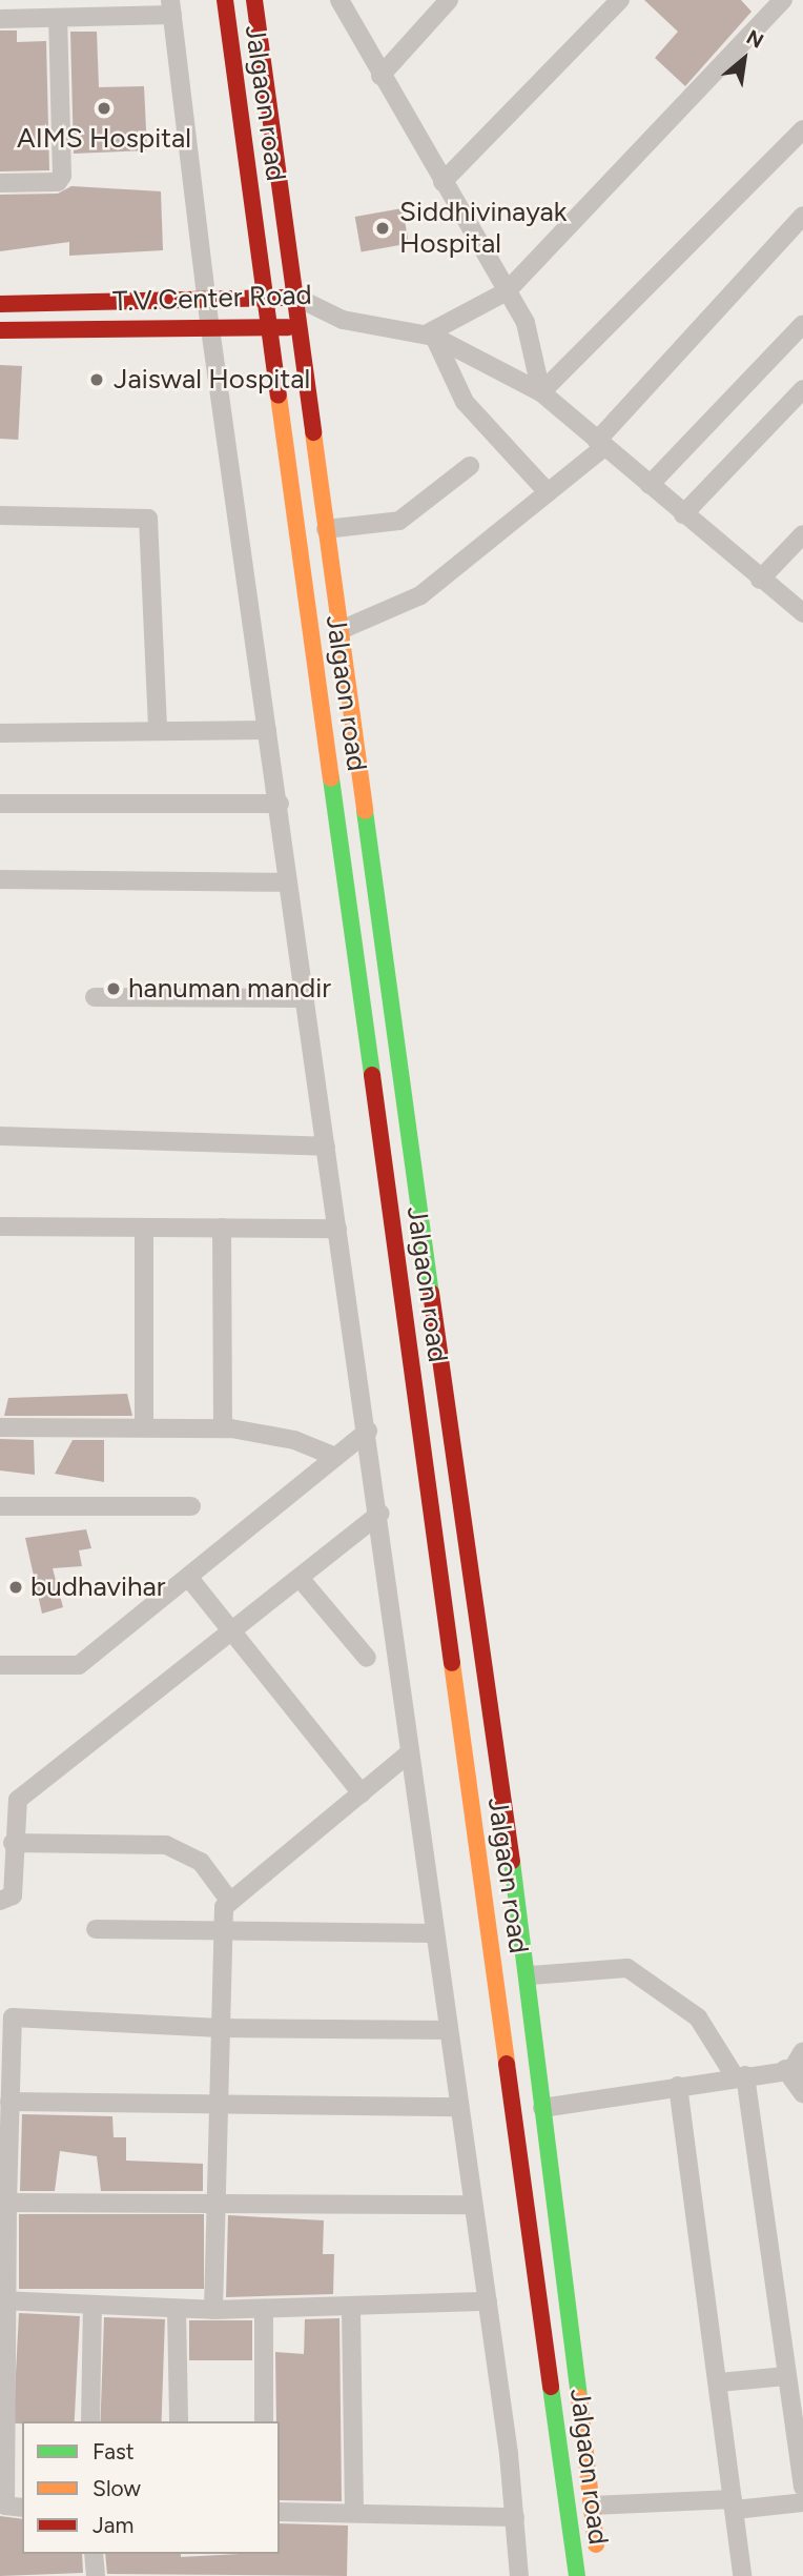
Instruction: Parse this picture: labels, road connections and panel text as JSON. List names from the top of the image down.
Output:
{
  "streets": {
    "main road": ["Jalgaon road", "T.V.Center Road"]
  },
  "crossings": [
    ["Jalgaon road", "T.V.Center Road"]
  ],
  "places": [
    "AIMS Hospital",
    "Siddhivinayak Hospital",
    "Jaiswal Hospital",
    "hanuman mandir",
    "budhavihar"
  ],
  "legend": ["Fast", "Slow", "Jam"],
  "north": "top right"
}
